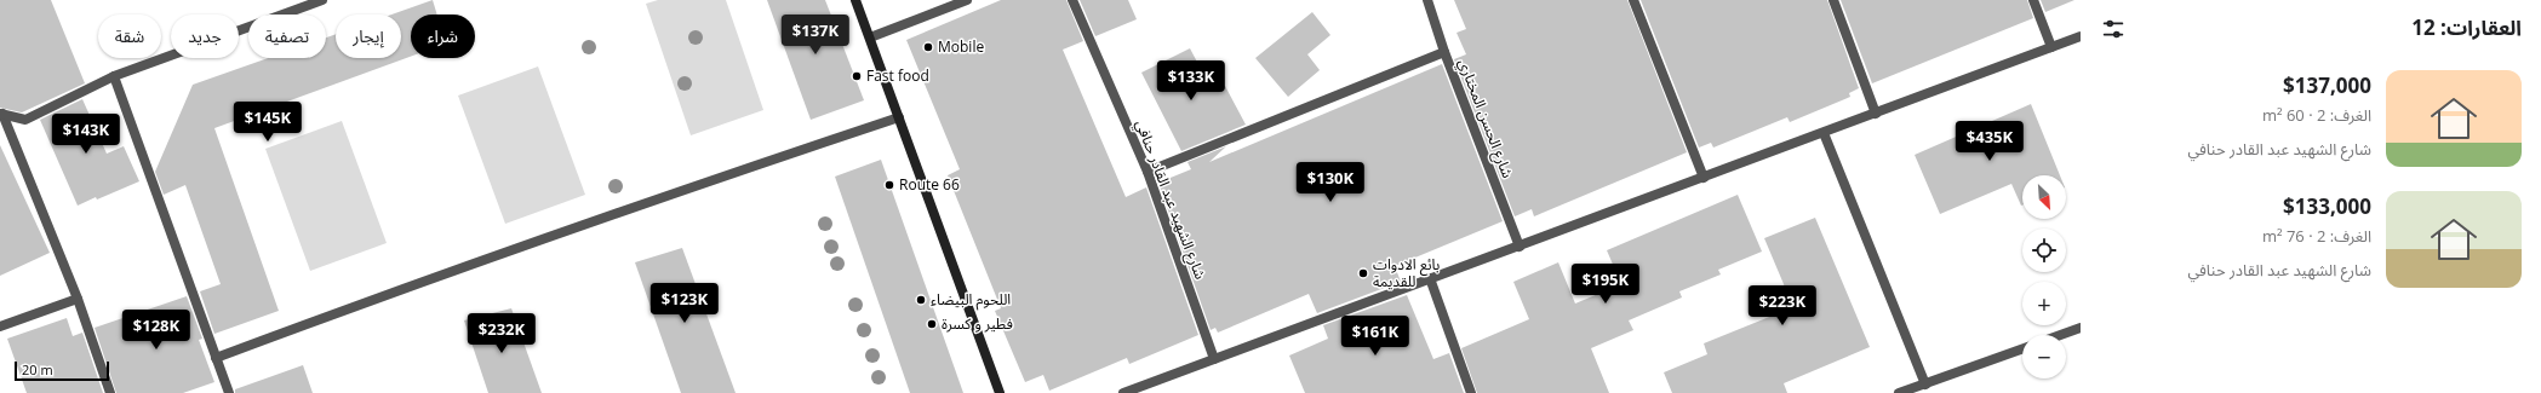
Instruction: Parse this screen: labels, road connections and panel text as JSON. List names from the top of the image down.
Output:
{
  "streets": {
    "street": ["شارع الحسن المختاري", "شارع الشهيد عبد القادر حنافي"]
  },
  "places": [
    "Mobile",
    "Fast food",
    "Route 66",
    "بائع الادوات للقديمة",
    "اللحوم البيضاء",
    "فطير و كسرة"
  ],
  "scale_bar": "20 m",
  "north": "bottom right",
  "page": {
    "heading": "العقارات: 12",
    "price": [
      "$137K",
      "$133K",
      "$145K",
      "$143K",
      "$435K",
      "$130K",
      "$195K",
      "$123K",
      "$223K",
      "$128K",
      "$232K",
      "$161K"
    ],
    "chip": [
      "شراء",
      "إيجار",
      "تصفية",
      "جديد",
      "شقة"
    ],
    "list": [
      {
        "name": "$137,000",
        "note": "الغرف: 2 · 60 m² · شارع الشهيد عبد القادر حنافي"
      },
      {
        "name": "$133,000",
        "note": "الغرف: 2 · 76 m² · شارع الشهيد عبد القادر حنافي"
      }
    ],
    "map_buttons": ["+", "−"],
    "scale": "20 m"
  }
}
